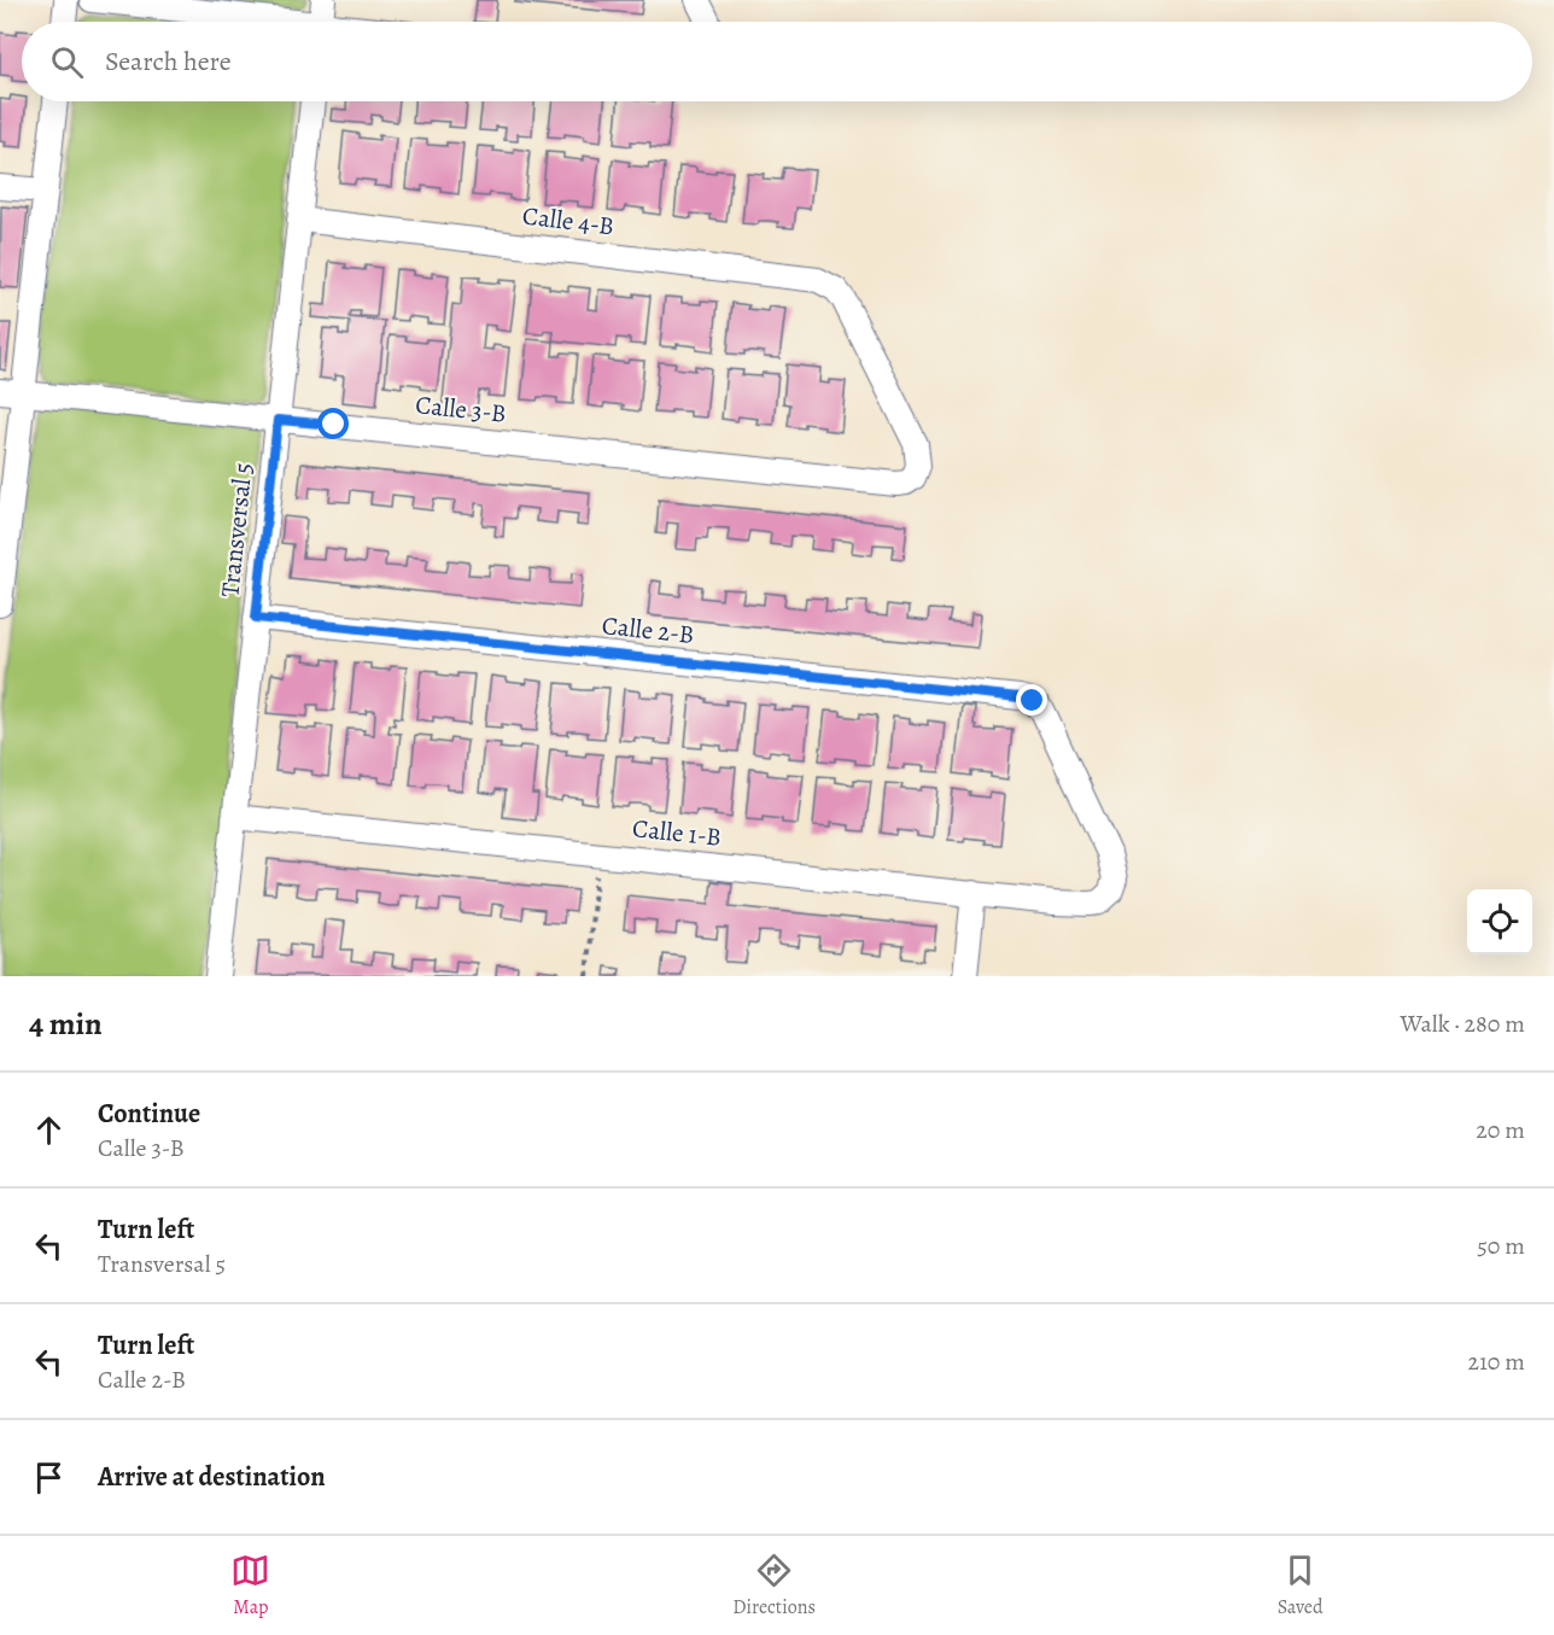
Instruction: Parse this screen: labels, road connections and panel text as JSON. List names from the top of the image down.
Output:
{
  "streets": {
    "street": [
      "Calle 4-B",
      "Calle 3-B",
      "Transversal 5",
      "Calle 2-B",
      "Calle 1-B"
    ]
  },
  "crossings": [
    ["Calle 4-B", "Calle 3-B"],
    ["Calle 4-B", "Transversal 5"],
    ["Calle 3-B", "Transversal 5"],
    ["Transversal 5", "Calle 2-B"],
    ["Transversal 5", "Calle 1-B"],
    ["Calle 2-B", "Calle 1-B"]
  ],
  "page": {
    "search": "Search here",
    "heading": ["4 min", "Walk · 280 m"],
    "list": [
      ["Continue", "Calle 3-B", "20 m"],
      ["Turn left", "Transversal 5", "50 m"],
      ["Turn left", "Calle 2-B", "210 m"],
      "Arrive at destination"
    ],
    "nav": ["Map", "Directions", "Saved"]
  }
}
